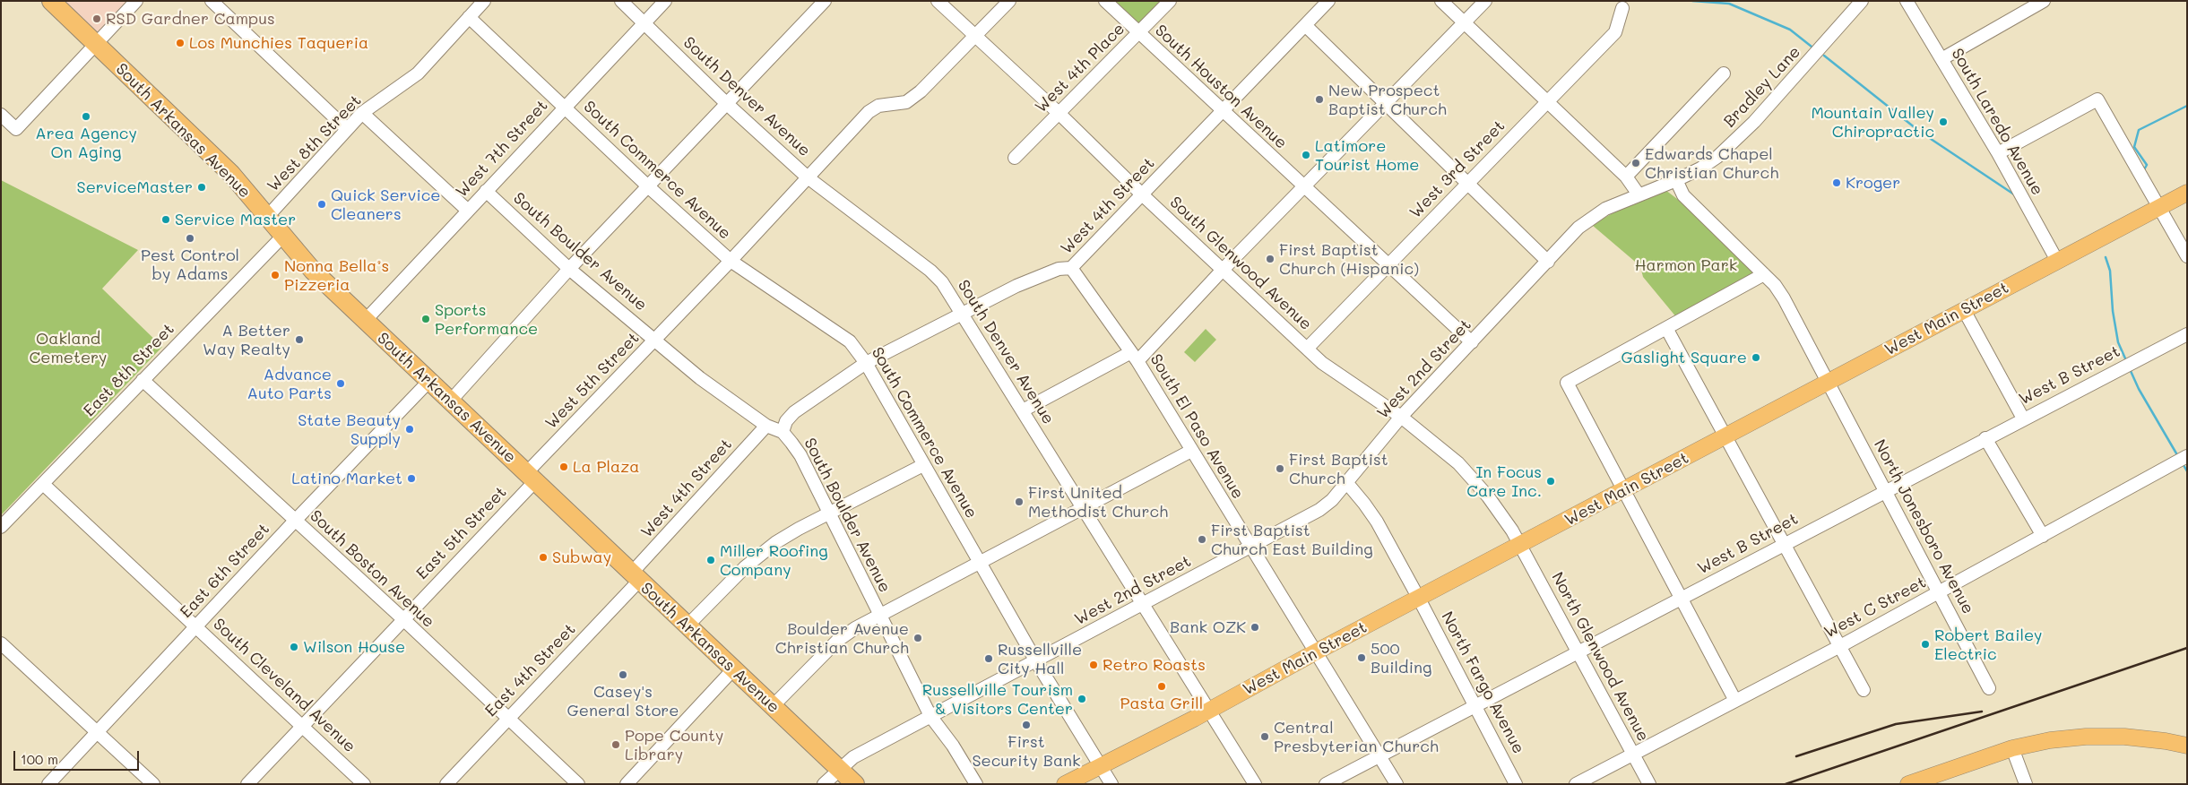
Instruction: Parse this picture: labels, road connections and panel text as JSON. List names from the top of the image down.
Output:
{
  "streets": {
    "highway": ["South Arkansas Avenue"],
    "main road": ["West Main Street"],
    "street": [
      "West 4th Place",
      "South Houston Avenue",
      "Bradley Lane",
      "South Denver Avenue",
      "South Laredo Avenue",
      "West 8th Street",
      "West 7th Street",
      "West 3rd Street",
      "South Commerce Avenue",
      "West 4th Street",
      "South Boulder Avenue",
      "South Glenwood Avenue",
      "West 2nd Street",
      "East 8th Street",
      "West B Street",
      "West 5th Street",
      "South El Paso Avenue",
      "North Jonesboro Avenue",
      "East 5th Street",
      "South Boston Avenue",
      "East 6th Street",
      "West C Street",
      "North Glenwood Avenue",
      "East 4th Street",
      "North Fargo Avenue",
      "South Cleveland Avenue"
    ]
  },
  "crossings": [
    ["West 4th Place", "South Houston Avenue"],
    ["West 4th Place", "South Glenwood Avenue"],
    ["South Houston Avenue", "West 3rd Street"],
    ["South Houston Avenue", "West 4th Street"],
    ["South Houston Avenue", "West 2nd Street"],
    ["Bradley Lane", "West 2nd Street"],
    ["Bradley Lane", "North Jonesboro Avenue"],
    ["South Denver Avenue", "West 7th Street"],
    ["South Denver Avenue", "West 4th Street"],
    ["South Denver Avenue", "West Main Street"],
    ["South Denver Avenue", "West 2nd Street"],
    ["South Denver Avenue", "West 5th Street"],
    ["South Laredo Avenue", "West Main Street"],
    ["South Arkansas Avenue", "West 8th Street"],
    ["South Arkansas Avenue", "West 7th Street"],
    ["South Arkansas Avenue", "West 4th Street"],
    ["South Arkansas Avenue", "West 2nd Street"],
    ["South Arkansas Avenue", "East 8th Street"],
    ["South Arkansas Avenue", "West 5th Street"],
    ["South Arkansas Avenue", "East 5th Street"],
    ["South Arkansas Avenue", "East 6th Street"],
    ["South Arkansas Avenue", "East 4th Street"],
    ["West 8th Street", "South Commerce Avenue"],
    ["West 7th Street", "South Commerce Avenue"],
    ["West 7th Street", "South Boulder Avenue"],
    ["West 3rd Street", "South Glenwood Avenue"],
    ["South Commerce Avenue", "West 4th Street"],
    ["South Commerce Avenue", "West Main Street"],
    ["South Commerce Avenue", "West 2nd Street"],
    ["South Commerce Avenue", "West 5th Street"],
    ["West 4th Street", "South Boulder Avenue"],
    ["West 4th Street", "South Glenwood Avenue"],
    ["West 4th Street", "South El Paso Avenue"],
    ["West 4th Street", "East 4th Street"],
    ["South Boulder Avenue", "West 2nd Street"],
    ["South Boulder Avenue", "West 5th Street"],
    ["South Glenwood Avenue", "West Main Street"],
    ["South Glenwood Avenue", "West 2nd Street"],
    ["South Glenwood Avenue", "West 5th Street"],
    ["South Glenwood Avenue", "North Glenwood Avenue"],
    ["West Main Street", "South El Paso Avenue"],
    ["West Main Street", "North Jonesboro Avenue"],
    ["West Main Street", "North Glenwood Avenue"],
    ["West Main Street", "North Fargo Avenue"],
    ["West 2nd Street", "South El Paso Avenue"],
    ["West 2nd Street", "North Fargo Avenue"],
    ["East 8th Street", "South Boston Avenue"],
    ["East 8th Street", "South Cleveland Avenue"],
    ["West B Street", "South El Paso Avenue"],
    ["West B Street", "North Jonesboro Avenue"],
    ["West B Street", "North Glenwood Avenue"],
    ["West B Street", "North Fargo Avenue"],
    ["West 5th Street", "East 5th Street"],
    ["North Jonesboro Avenue", "West C Street"],
    ["East 5th Street", "South Boston Avenue"],
    ["East 5th Street", "South Cleveland Avenue"],
    ["South Boston Avenue", "East 6th Street"],
    ["South Boston Avenue", "East 4th Street"],
    ["East 6th Street", "South Cleveland Avenue"],
    ["West C Street", "North Glenwood Avenue"]
  ],
  "parks": ["Harmon Park", "Oakland Cemetery"],
  "places": [
    "RSD Gardner Campus",
    "Los Munchies Taqueria",
    "New Prospect Baptist Church",
    "Area Agency On Aging",
    "Mountain Valley Chiropractic",
    "Latimore Tourist Home",
    "Edwards Chapel Christian Church",
    "Kroger",
    "ServiceMaster",
    "Quick Service Cleaners",
    "Service Master",
    "Pest Control by Adams",
    "First Baptist Church (Hispanic)",
    "Nonna Bella’s Pizzeria",
    "Sports Performance",
    "A Better Way Realty",
    "Gaslight Square",
    "Advance Auto Parts",
    "State Beauty Supply",
    "La Plaza",
    "First Baptist Church",
    "Latino Market",
    "In Focus Care Inc.",
    "First United Methodist Church",
    "First Baptist Church East Building",
    "Subway",
    "Miller Roofing Company",
    "Bank OZK",
    "Boulder Avenue Christian Church",
    "Robert Bailey Electric",
    "Wilson House",
    "500 Building",
    "Russellville City Hall",
    "Retro Roasts",
    "Casey's General Store",
    "Pasta Grill",
    "Russellville Tourism & Visitors Center",
    "First Security Bank",
    "Central Presbyterian Church",
    "Pope County Library"
  ],
  "scale_bar": "100 m"
}
